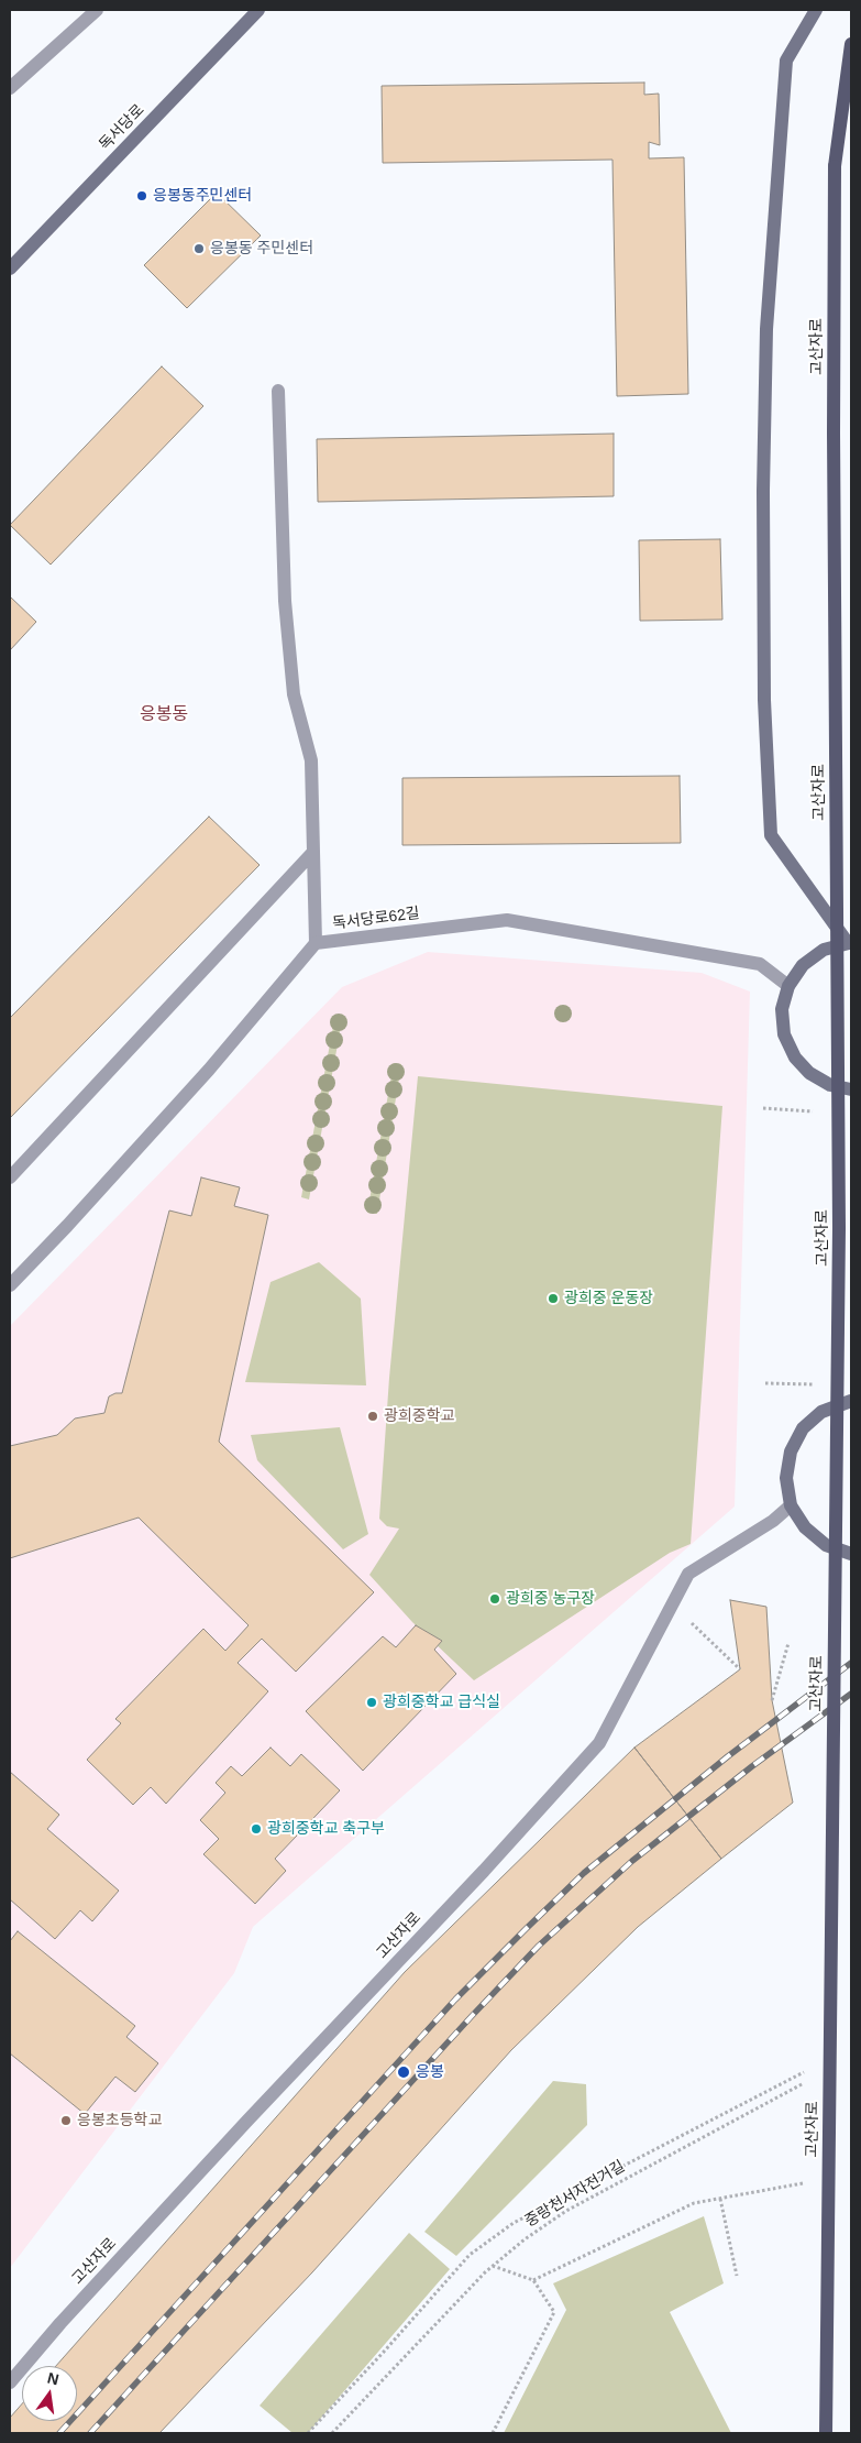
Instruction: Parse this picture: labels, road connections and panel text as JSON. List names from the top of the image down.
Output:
{
  "streets": {
    "main road": ["독서당로", "고산자로"],
    "street": ["독서당로62길"],
    "path": ["중랑천서자전거길"]
  },
  "districts": ["응봉동"],
  "places": [
    "응봉동주민센터",
    "응봉동 주민센터",
    "광희중 운동장",
    "광희중학교",
    "광희중 농구장",
    "광희중학교 급식실",
    "광희중학교 축구부",
    "응봉",
    "응봉초등학교"
  ],
  "north": "top"
}
